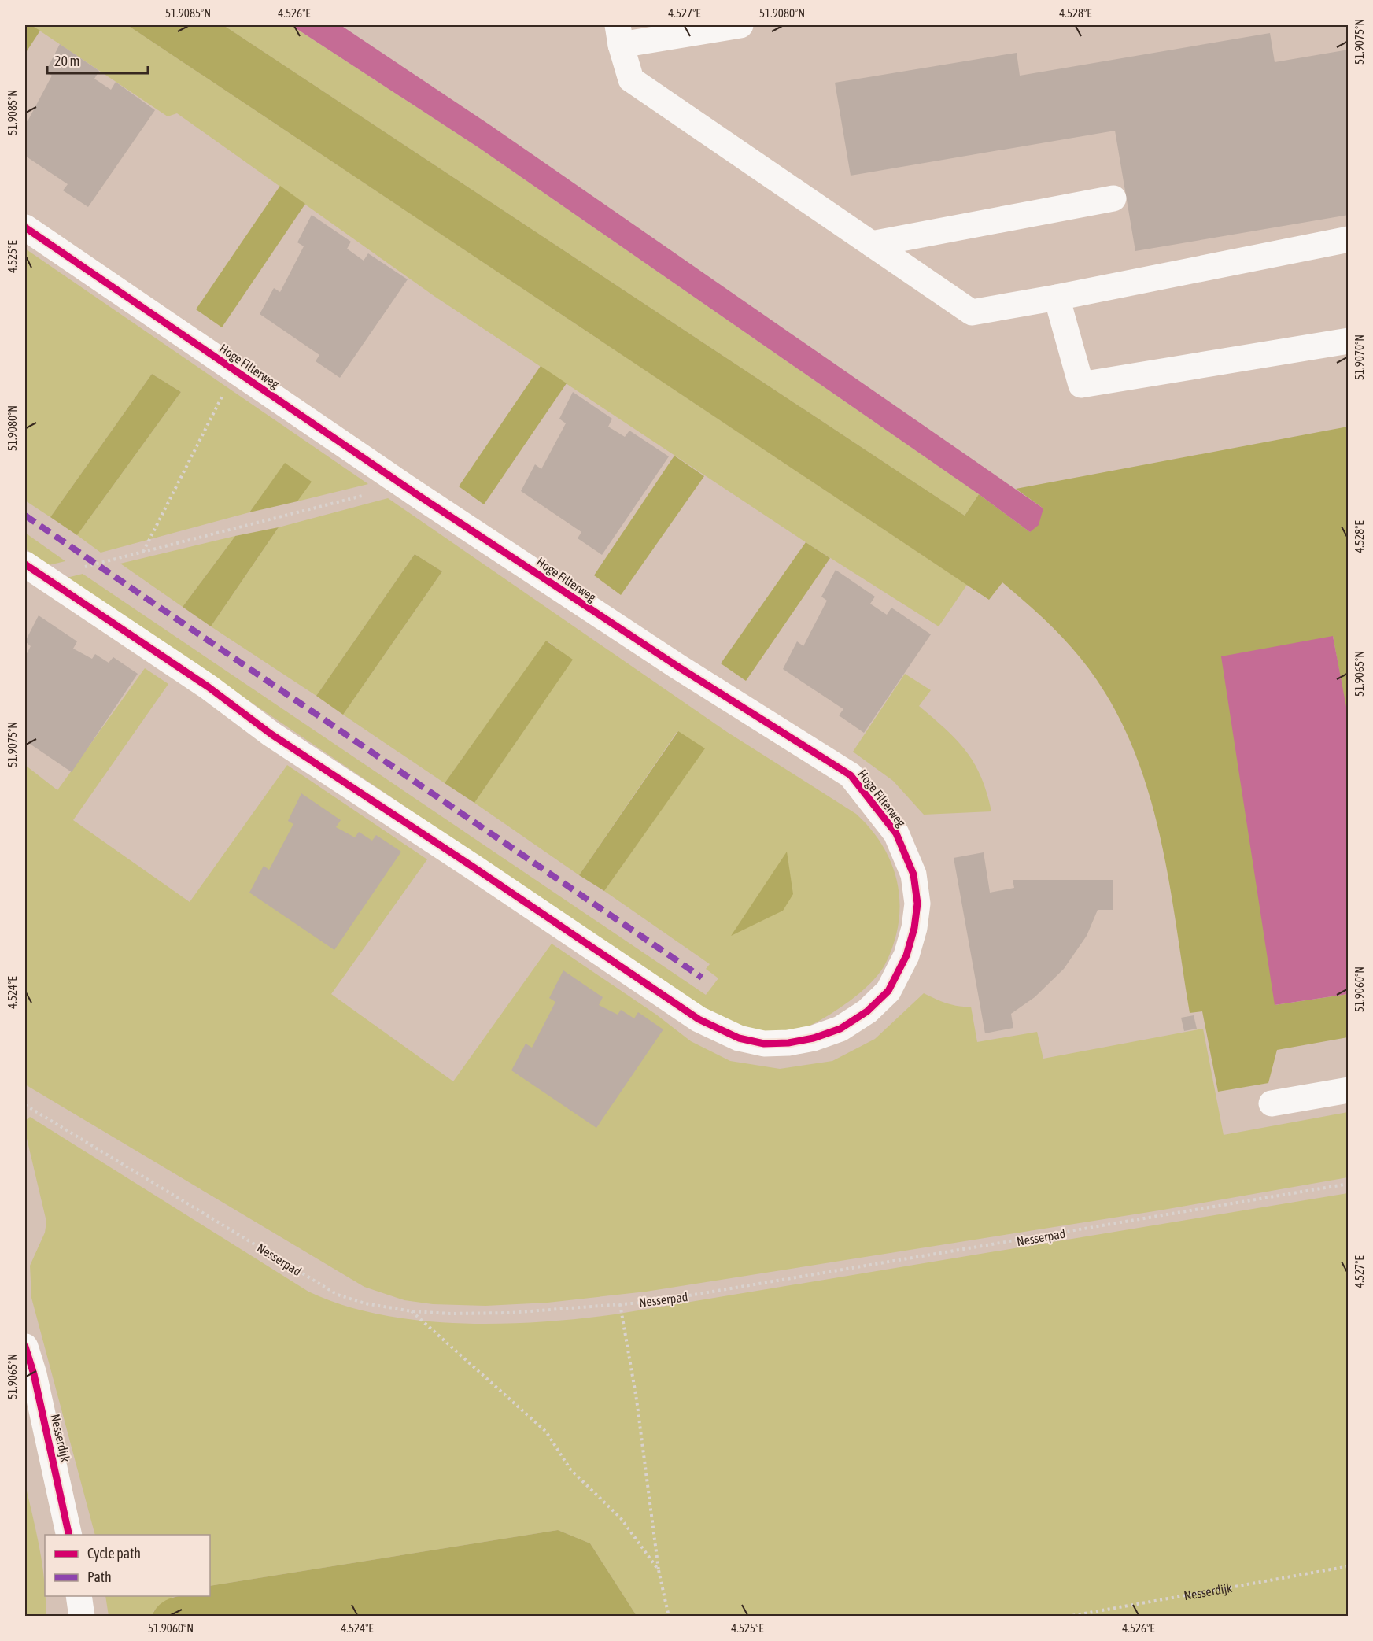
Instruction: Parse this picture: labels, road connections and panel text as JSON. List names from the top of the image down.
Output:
{
  "streets": {
    "street": ["Hoge Filterweg", "Nesserdijk"],
    "path": ["Nesserpad"]
  },
  "legend": ["Cycle path", "Path"],
  "scale_bar": "20 m",
  "coordinates": [
    "51.9085°N",
    "4.526°E",
    "4.527°E",
    "51.9080°N",
    "4.528°E",
    "51.9075°N",
    "4.525°E",
    "51.9070°N",
    "51.9065°N",
    "51.9060°N",
    "4.524°E"
  ]
}
